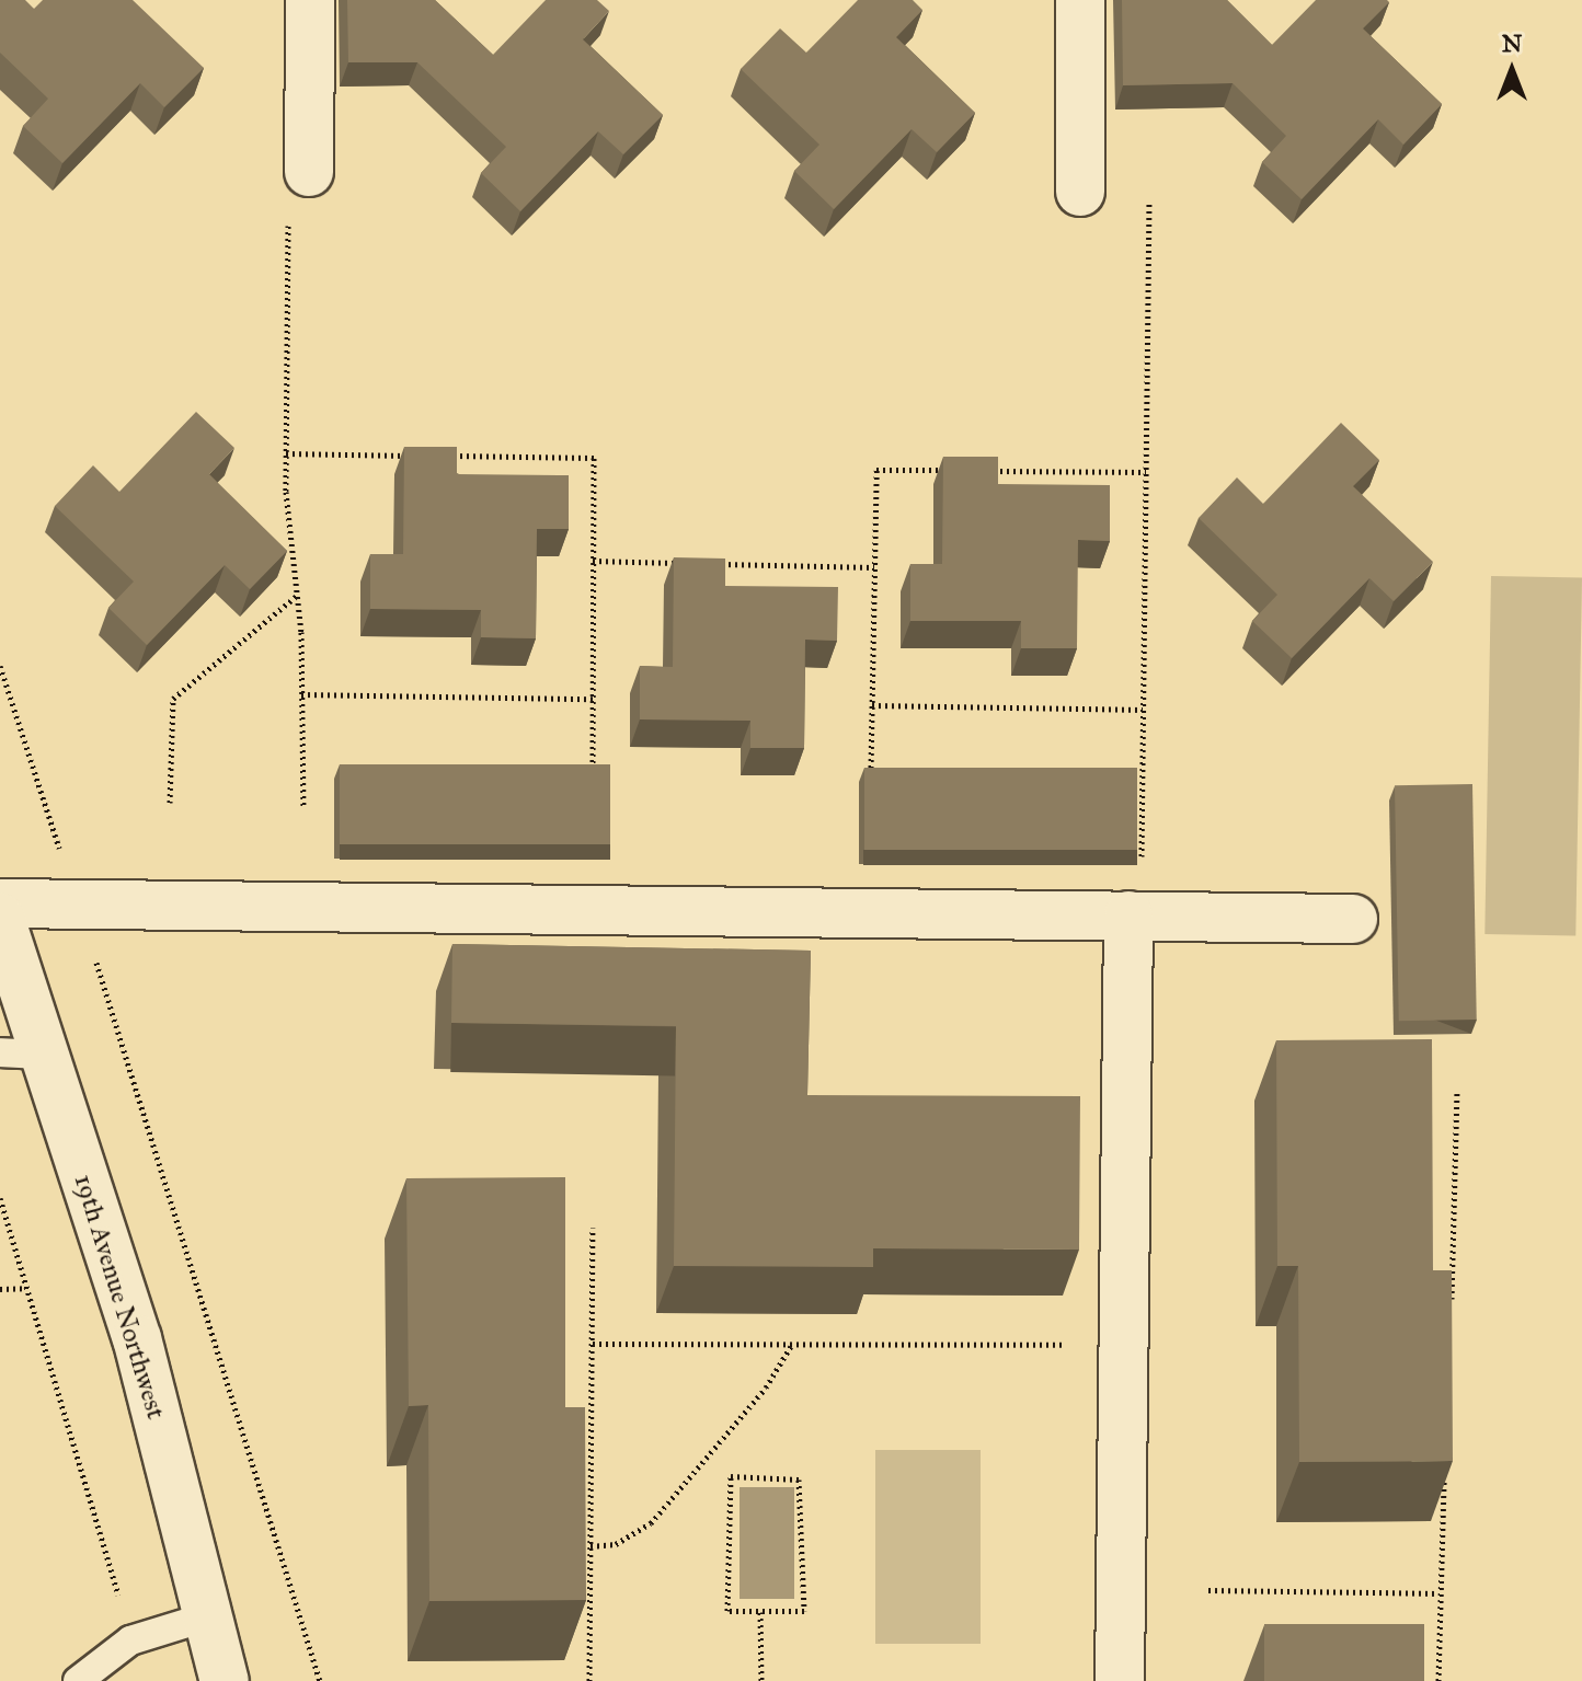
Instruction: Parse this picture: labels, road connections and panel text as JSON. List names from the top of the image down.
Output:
{
  "streets": {
    "street": ["19th Avenue Northwest"]
  },
  "north": "top"
}
